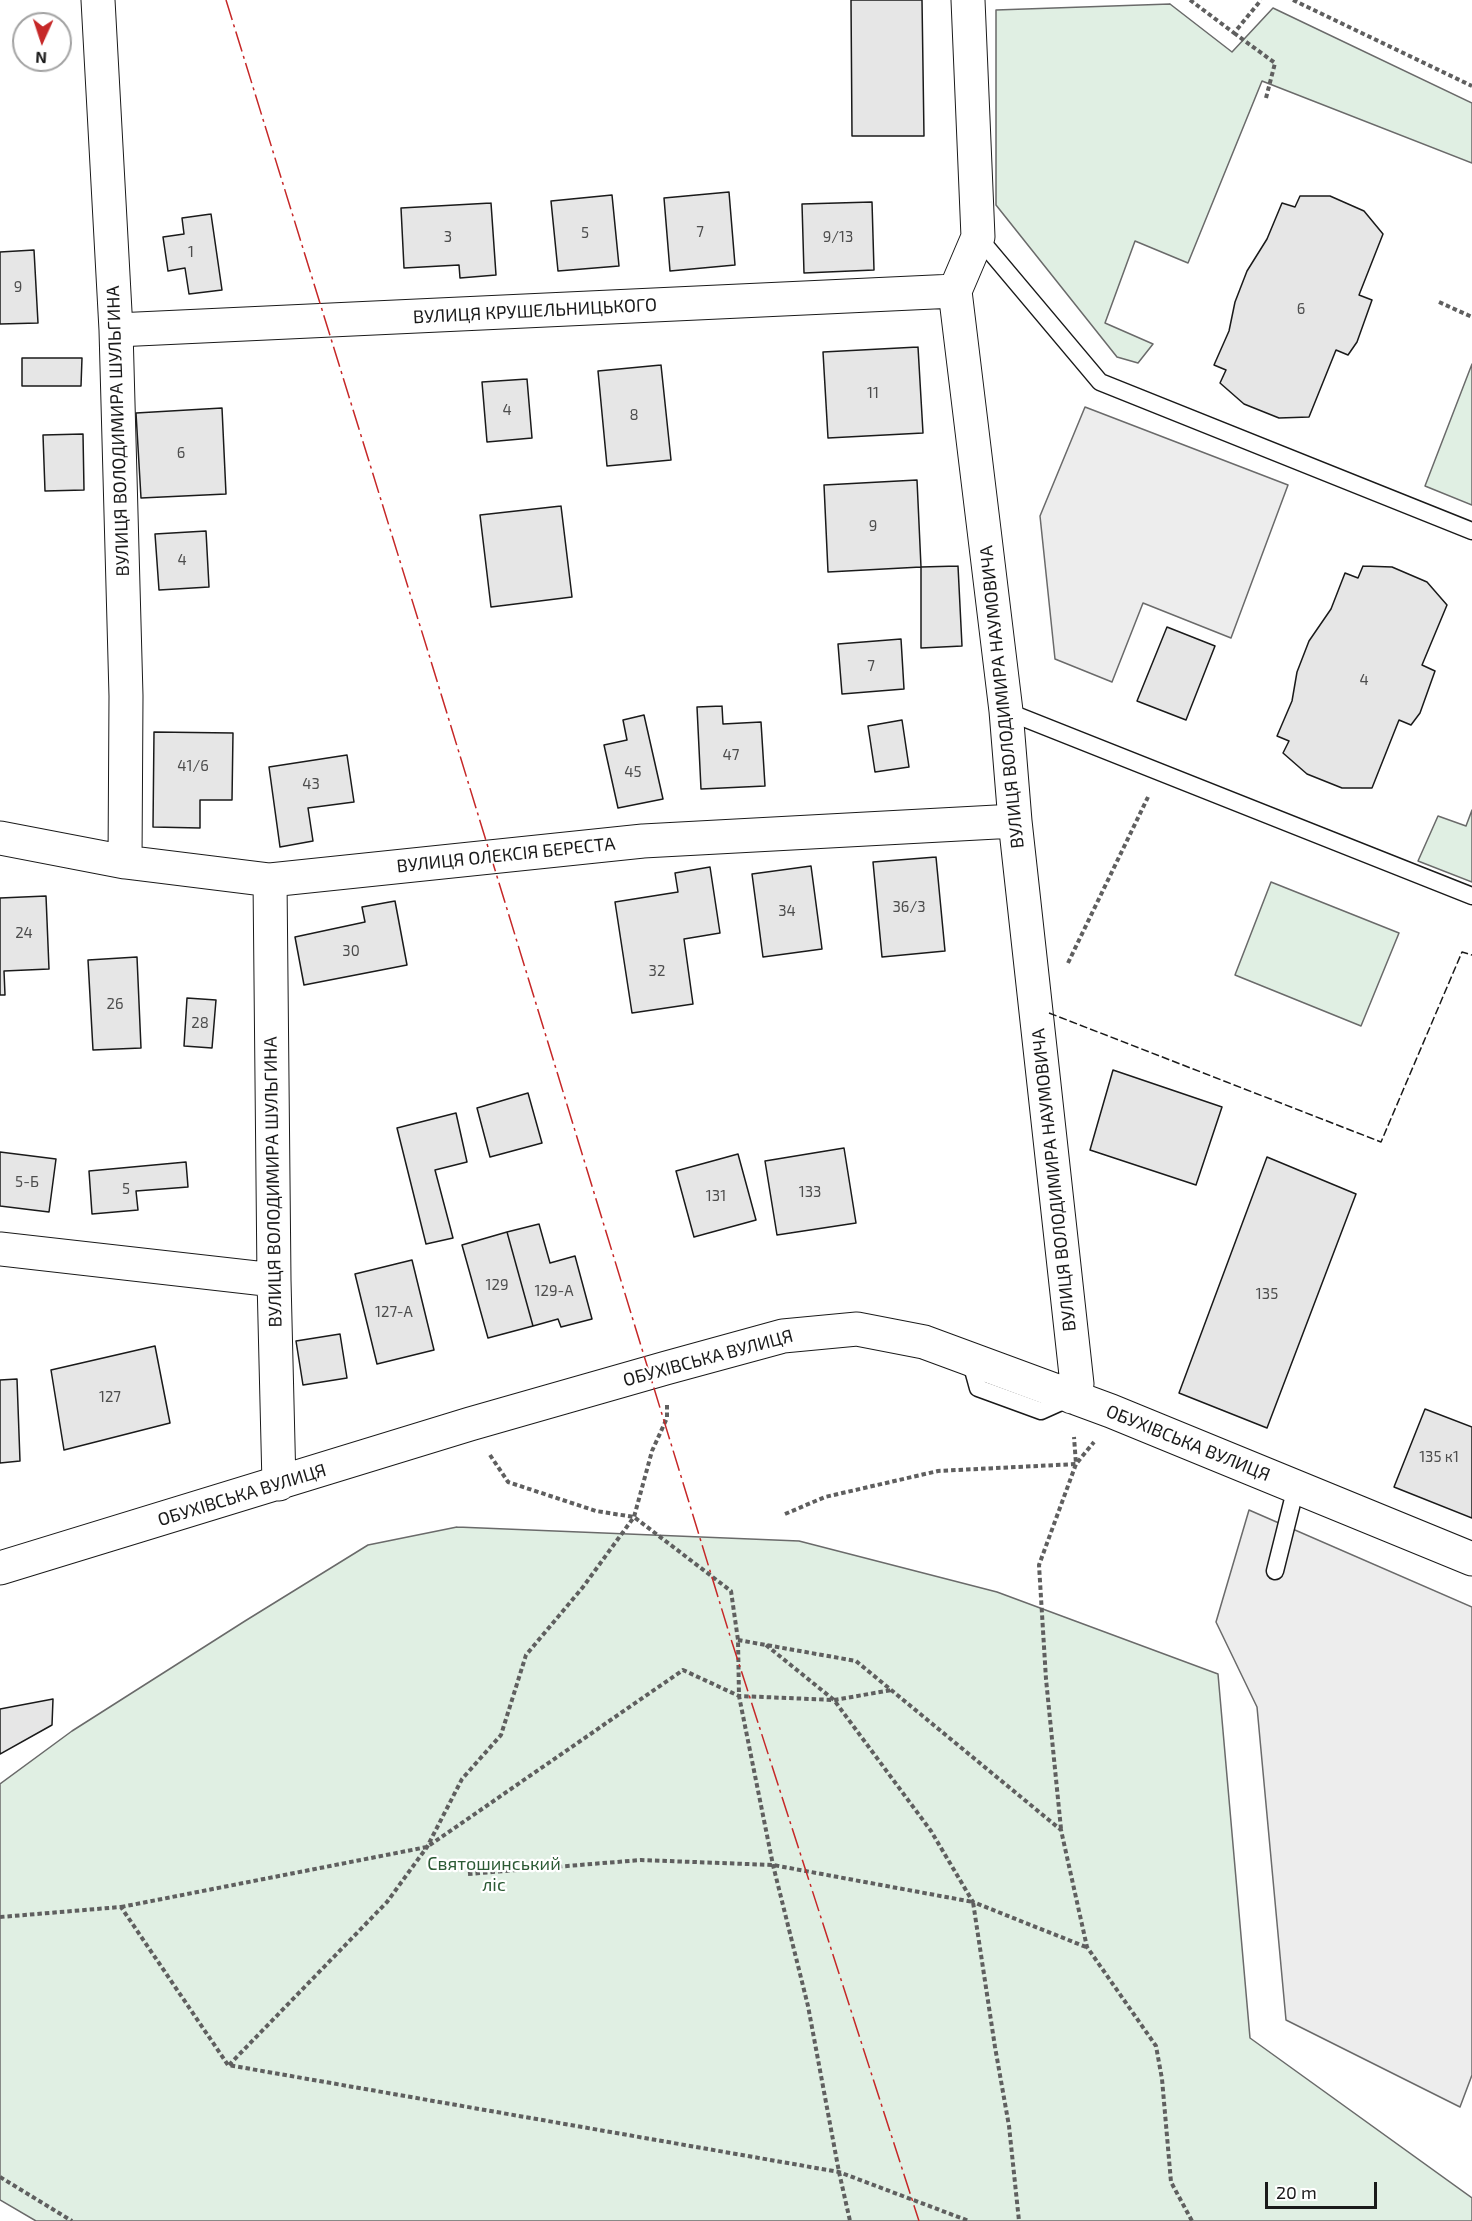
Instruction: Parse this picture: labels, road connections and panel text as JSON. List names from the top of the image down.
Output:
{
  "streets": {
    "street": [
      "ВУЛИЦЯ КРУШЕЛЬНИЦЬКОГО",
      "ВУЛИЦЯ ВОЛОДИМИРА ШУЛЬГИНА",
      "ВУЛИЦЯ ВОЛОДИМИРА НАУМОВИЧА",
      "ВУЛИЦЯ ОЛЕКСІЯ БЕРЕСТА",
      "ОБУХІВСЬКА ВУЛИЦЯ"
    ]
  },
  "crossings": [
    ["ВУЛИЦЯ КРУШЕЛЬНИЦЬКОГО", "ВУЛИЦЯ ВОЛОДИМИРА ШУЛЬГИНА"],
    ["ВУЛИЦЯ КРУШЕЛЬНИЦЬКОГО", "ВУЛИЦЯ ВОЛОДИМИРА НАУМОВИЧА"],
    ["ВУЛИЦЯ ВОЛОДИМИРА ШУЛЬГИНА", "ВУЛИЦЯ ОЛЕКСІЯ БЕРЕСТА"],
    ["ВУЛИЦЯ ВОЛОДИМИРА ШУЛЬГИНА", "ОБУХІВСЬКА ВУЛИЦЯ"],
    ["ВУЛИЦЯ ВОЛОДИМИРА НАУМОВИЧА", "ВУЛИЦЯ ОЛЕКСІЯ БЕРЕСТА"],
    ["ВУЛИЦЯ ВОЛОДИМИРА НАУМОВИЧА", "ОБУХІВСЬКА ВУЛИЦЯ"]
  ],
  "parks": ["Святошинський ліс"],
  "house_numbers": [
    "7",
    "5",
    "3",
    "9/13",
    "1",
    "9",
    "6",
    "11",
    "4",
    "8",
    "6",
    "9",
    "4",
    "7",
    "4",
    "47",
    "41/6",
    "45",
    "43",
    "36/3",
    "34",
    "24",
    "30",
    "32",
    "26",
    "28",
    "5-Б",
    "5",
    "133",
    "131",
    "129",
    "129-А",
    "135",
    "127-А",
    "127",
    "135 к1"
  ],
  "scale_bar": "20 m",
  "north": "bottom"
}
